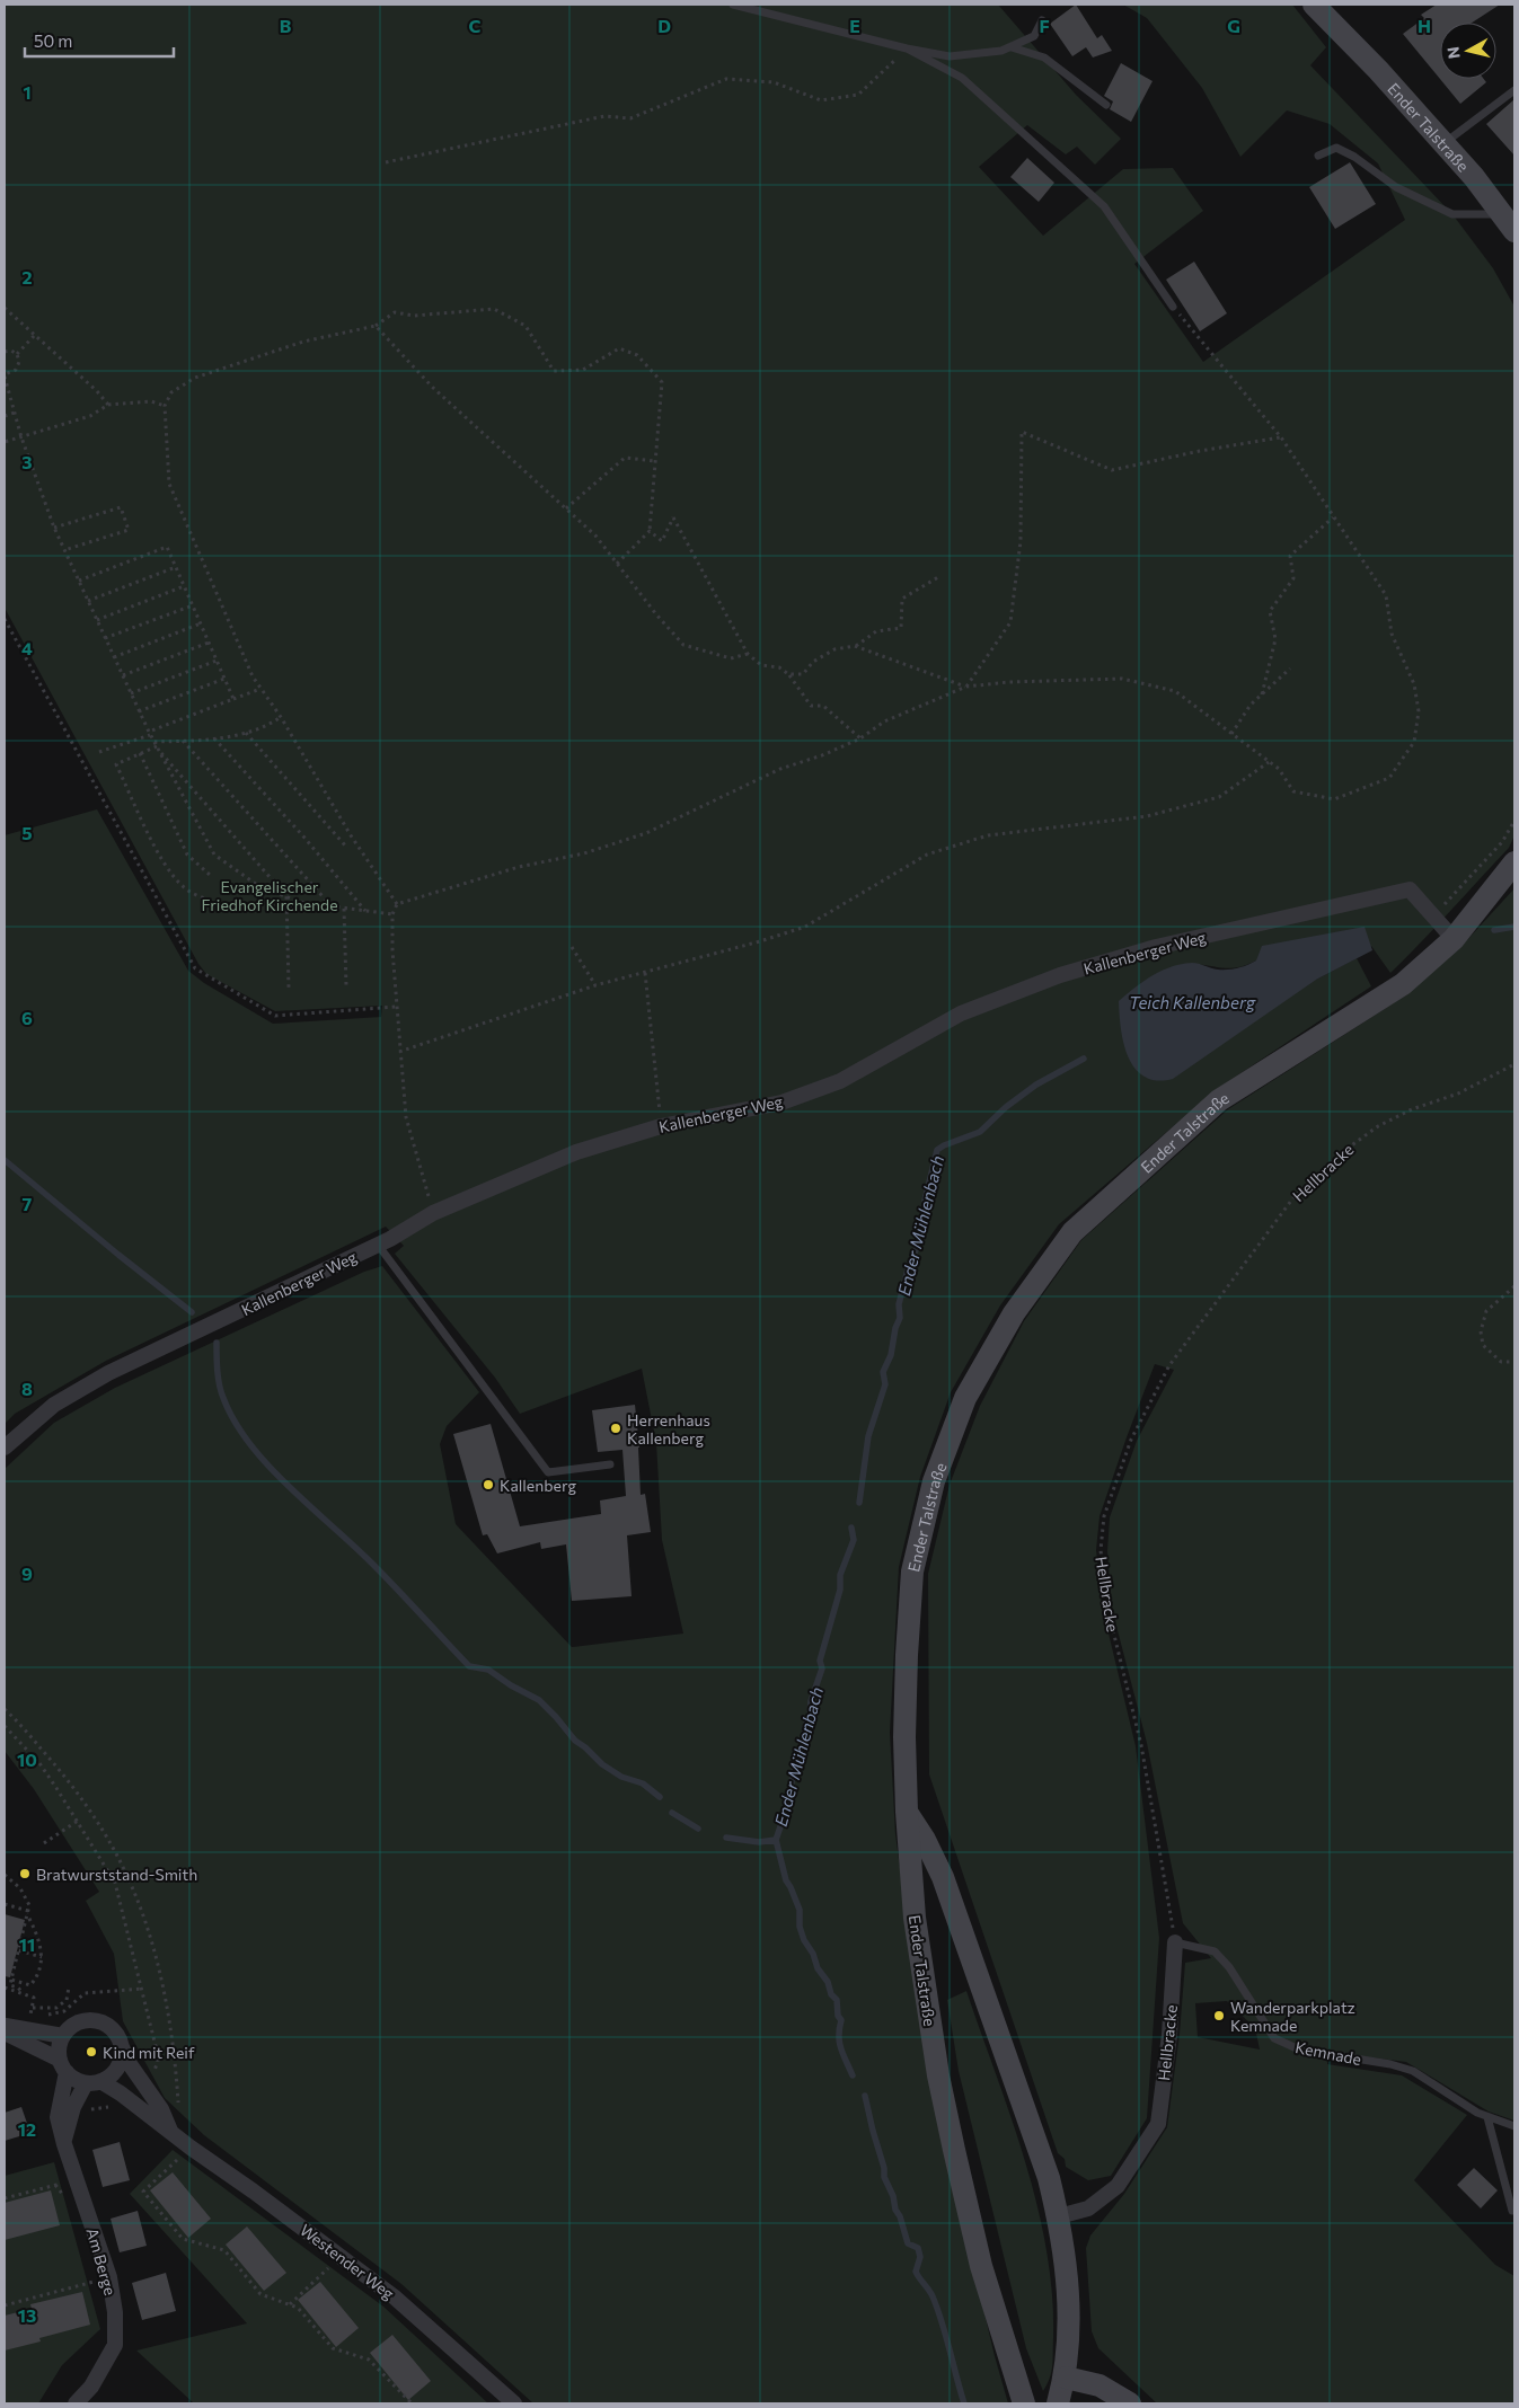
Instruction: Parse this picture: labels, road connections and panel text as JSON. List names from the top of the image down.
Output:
{
  "streets": {
    "main road": ["Ender Talstraße"],
    "street": [
      "Kallenberger Weg",
      "Hellbracke",
      "Am Berge",
      "Westender Weg"
    ],
    "lane": ["Kemnade"]
  },
  "crossings": [
    ["Ender Talstraße", "Kallenberger Weg"],
    ["Hellbracke", "Kemnade"],
    ["Am Berge", "Westender Weg"]
  ],
  "water": ["Teich Kallenberg", "Ender Mühlenbach"],
  "parks": ["Evangelischer Friedhof Kirchende"],
  "places": [
    "Herrenhaus Kallenberg",
    "Kallenberg",
    "Bratwurststand-Smith",
    "Wanderparkplatz Kemnade",
    "Kind mit Reif"
  ],
  "scale_bar": "50 m",
  "north": "left",
  "grid": {
    "columns": [
      "B",
      "C",
      "D",
      "E",
      "F",
      "G",
      "H"
    ],
    "rows": [
      "1",
      "2",
      "3",
      "4",
      "5",
      "6",
      "7",
      "8",
      "9",
      "10",
      "11",
      "12",
      "13"
    ]
  }
}
